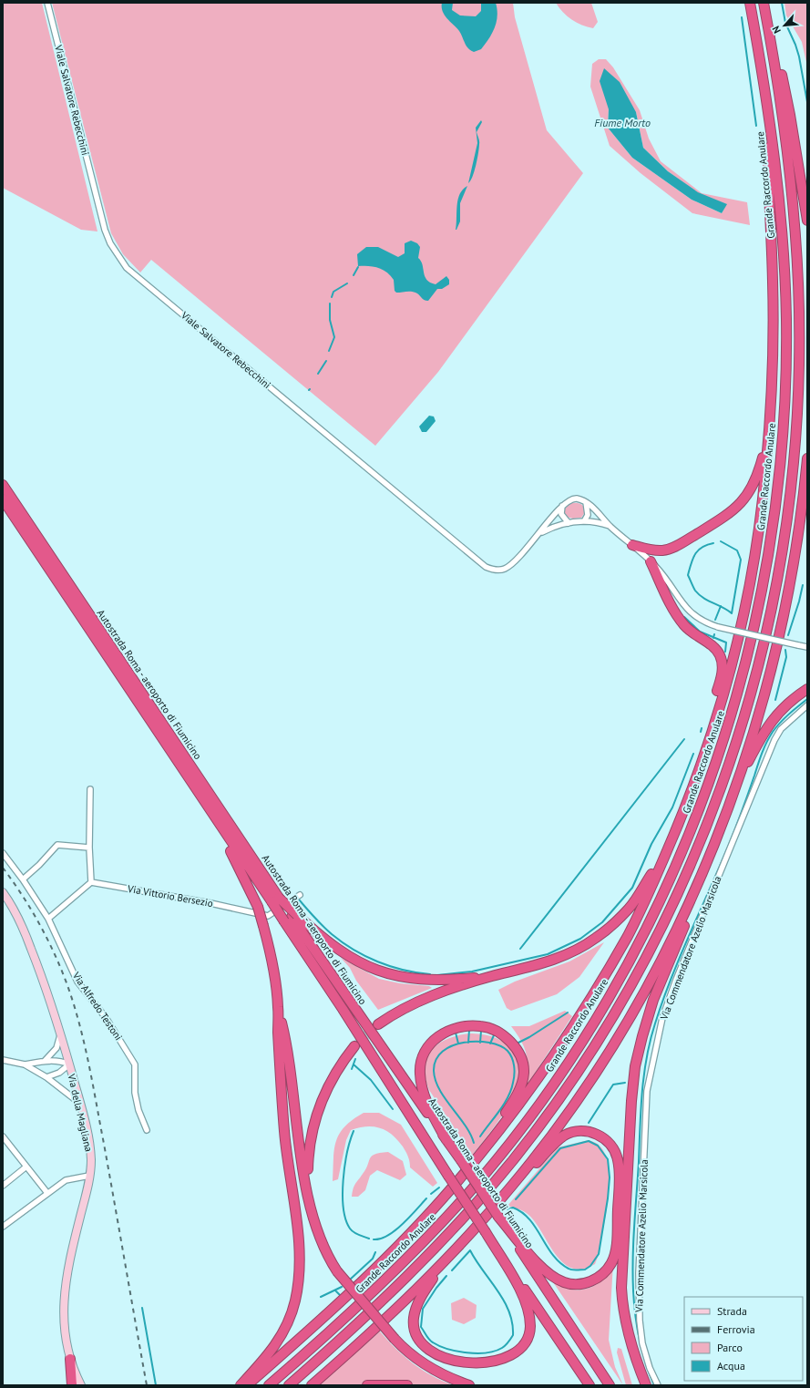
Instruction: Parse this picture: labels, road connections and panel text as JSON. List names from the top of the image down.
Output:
{
  "streets": {
    "highway": ["Grande Raccordo Anulare", "Autostrada Roma - aeroporto di Fiumicino"],
    "main road": ["Via della Magliana"],
    "street": [
      "Viale Salvatore Rebecchini",
      "Via Vittorio Bersezio",
      "Via Commendatore Azelio Marsicola",
      "Via Alfredo Testoni"
    ]
  },
  "water": ["Fiume Morto"],
  "legend": [
    "Strada",
    "Ferrovia",
    "Parco",
    "Acqua"
  ],
  "north": "bottom left"
}
